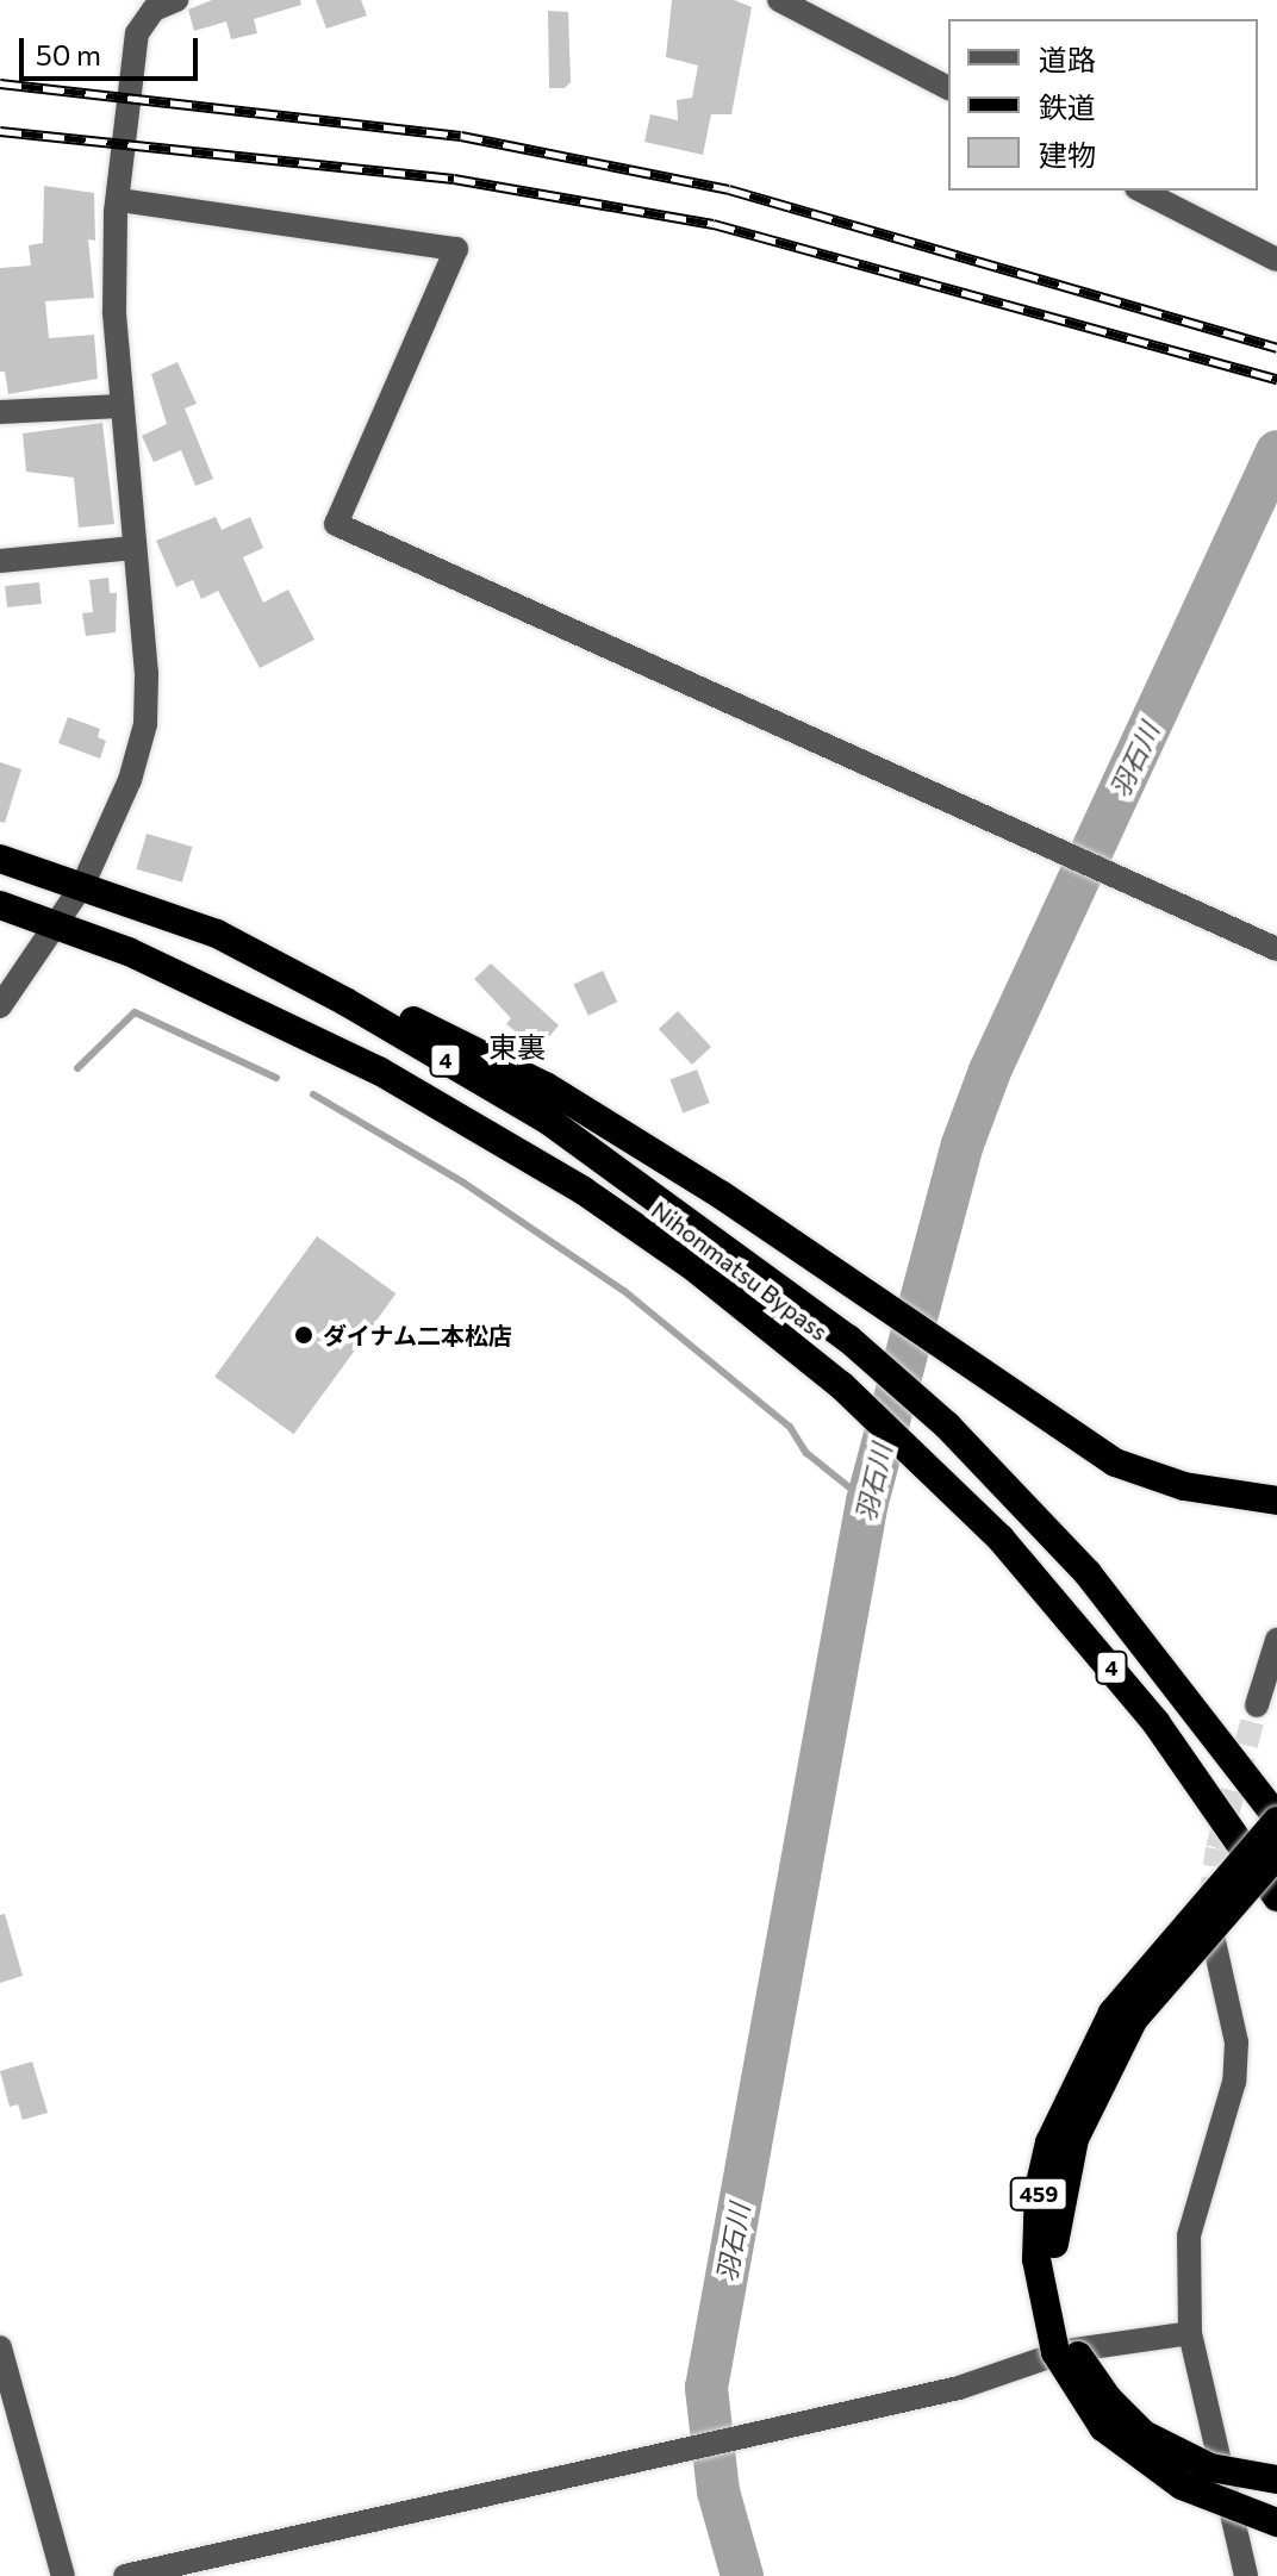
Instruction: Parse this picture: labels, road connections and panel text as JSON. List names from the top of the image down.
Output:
{
  "streets": {
    "highway": ["4", "Nihonmatsu Bypass", "459"]
  },
  "crossings": [
    ["Nihonmatsu Bypass", "459"]
  ],
  "districts": ["東裏"],
  "water": ["羽石川"],
  "places": ["ダイナム二本松店"],
  "legend": ["道路", "鉄道", "建物"],
  "scale_bar": "50 m"
}
